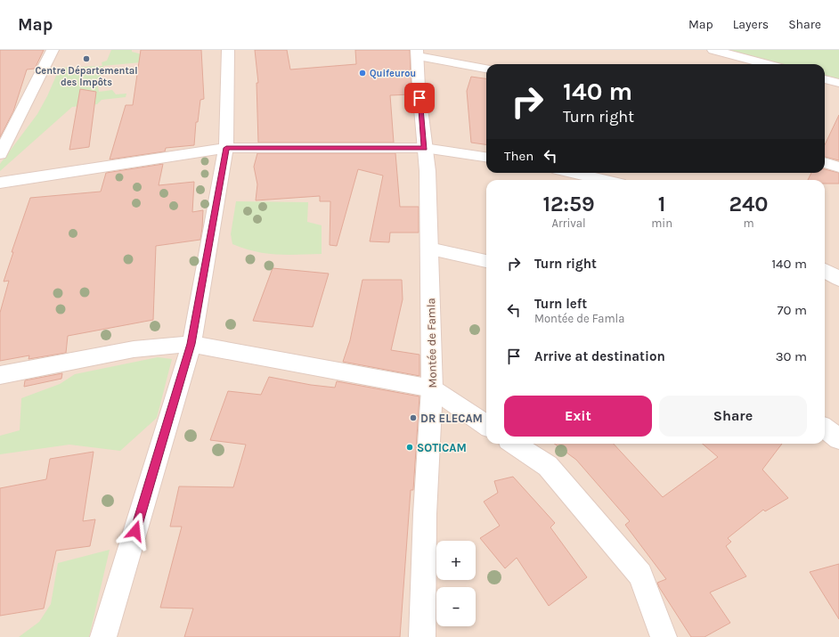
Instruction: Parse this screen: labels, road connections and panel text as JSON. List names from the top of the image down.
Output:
{
  "streets": {
    "street": ["Montée de Famla"]
  },
  "places": [
    "Centre Départemental des Impôts",
    "Quifeurou",
    "DR ELECAM",
    "SOTICAM"
  ],
  "page": {
    "header": "Map",
    "nav": ["Map", "Layers", "Share"],
    "turn": ["140 m", "Turn right"],
    "then": "Then",
    "eta": [
      "12:59",
      "Arrival",
      "1",
      "min",
      "240",
      "m"
    ],
    "list": [
      {
        "name": "Turn right",
        "value": "140 m"
      },
      {
        "name": "Turn left",
        "note": "Montée de Famla",
        "value": "70 m"
      },
      {
        "name": "Arrive at destination",
        "value": "30 m"
      }
    ],
    "buttons": ["Exit", "Share"],
    "map_buttons": ["+", "−"]
  }
}
